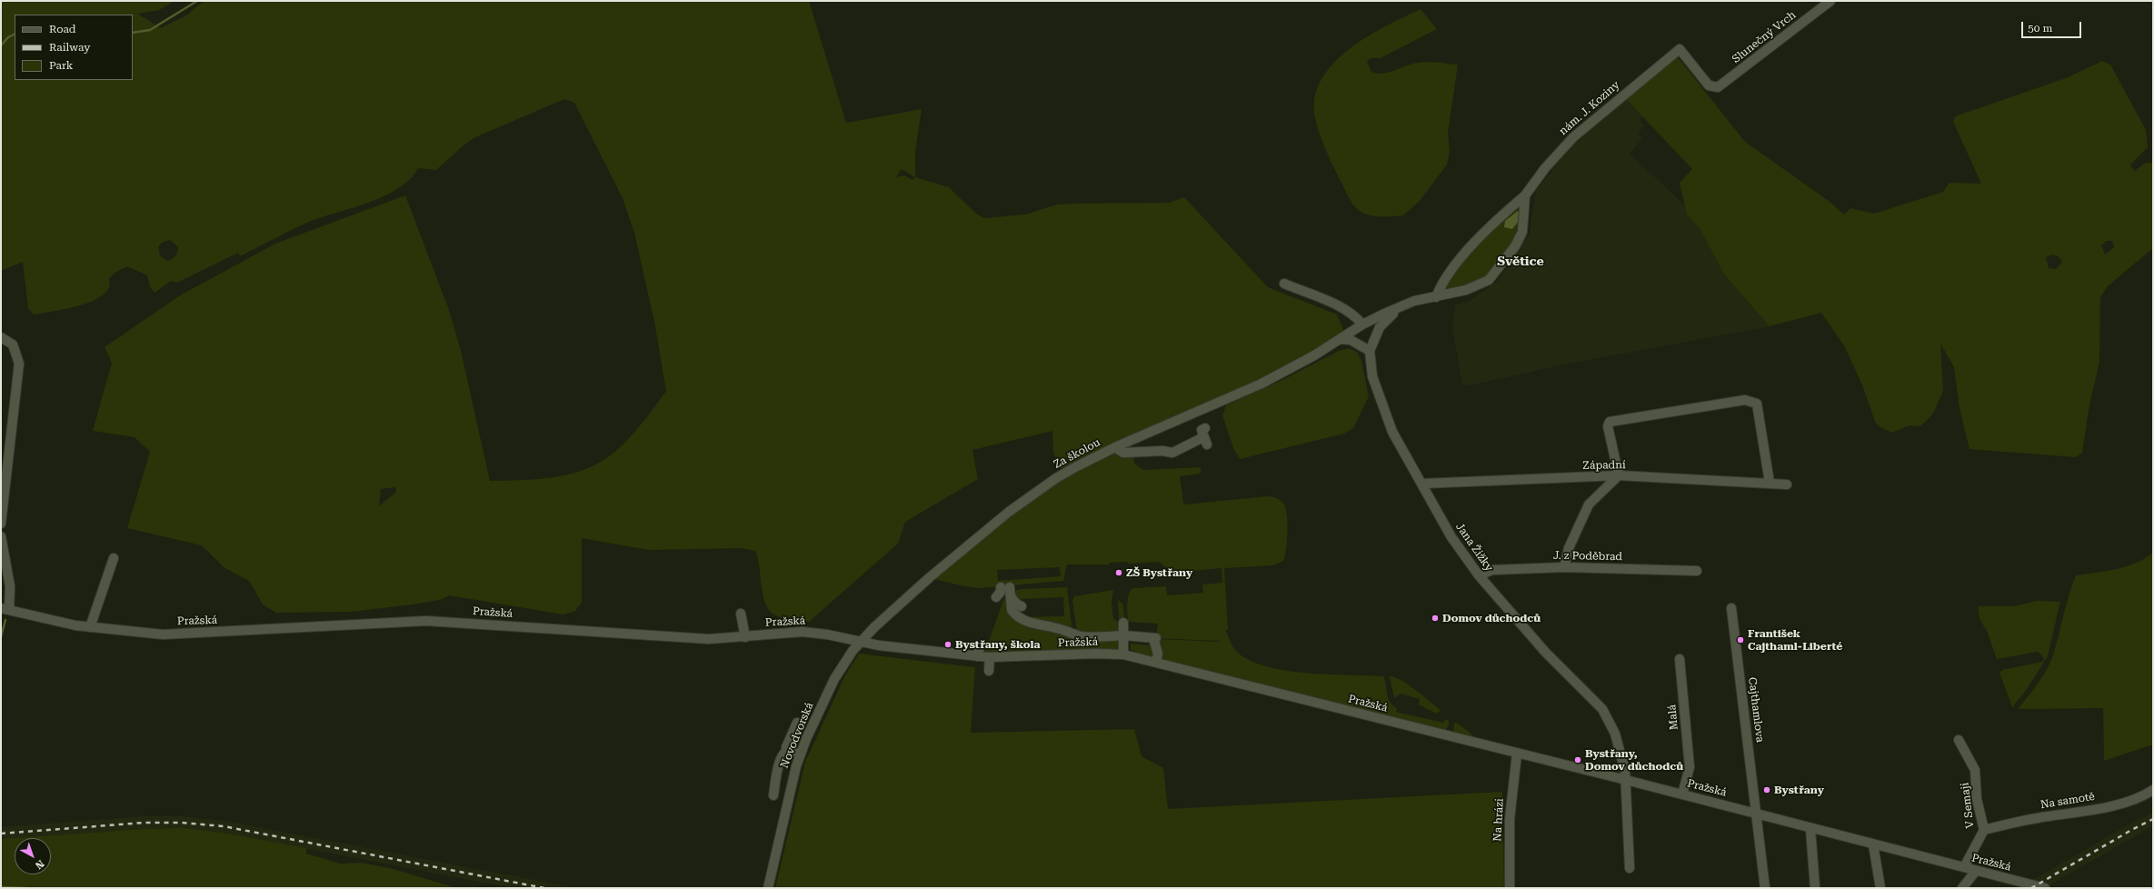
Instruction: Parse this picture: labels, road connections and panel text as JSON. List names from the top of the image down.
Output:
{
  "streets": {
    "street": [
      "Slunečný Vrch",
      "nám. J. Koziny",
      "Za školou",
      "Západní",
      "Jana Žižky",
      "J. z Poděbrad",
      "Pražská",
      "Cajthamlova",
      "Malá",
      "Novodvorská",
      "Na samotě",
      "V Semaji",
      "Na hrázi"
    ]
  },
  "crossings": [
    ["Slunečný Vrch", "nám. J. Koziny"],
    ["Za školou", "Jana Žižky"],
    ["Za školou", "Pražská"],
    ["Za školou", "Novodvorská"],
    ["Západní", "Jana Žižky"],
    ["Jana Žižky", "J. z Poděbrad"],
    ["Jana Žižky", "Pražská"],
    ["Pražská", "Cajthamlova"],
    ["Pražská", "Malá"],
    ["Pražská", "Novodvorská"],
    ["Pražská", "V Semaji"],
    ["Pražská", "Na hrázi"],
    ["Na samotě", "V Semaji"]
  ],
  "districts": ["Světice"],
  "places": [
    "ZŠ Bystřany",
    "Domov důchodců",
    "František Cajthaml-Liberté",
    "Bystřany, škola",
    "Bystřany, Domov důchodců",
    "Bystřany"
  ],
  "legend": ["Road", "Railway", "Park"],
  "scale_bar": "50 m",
  "north": "bottom right"
}
